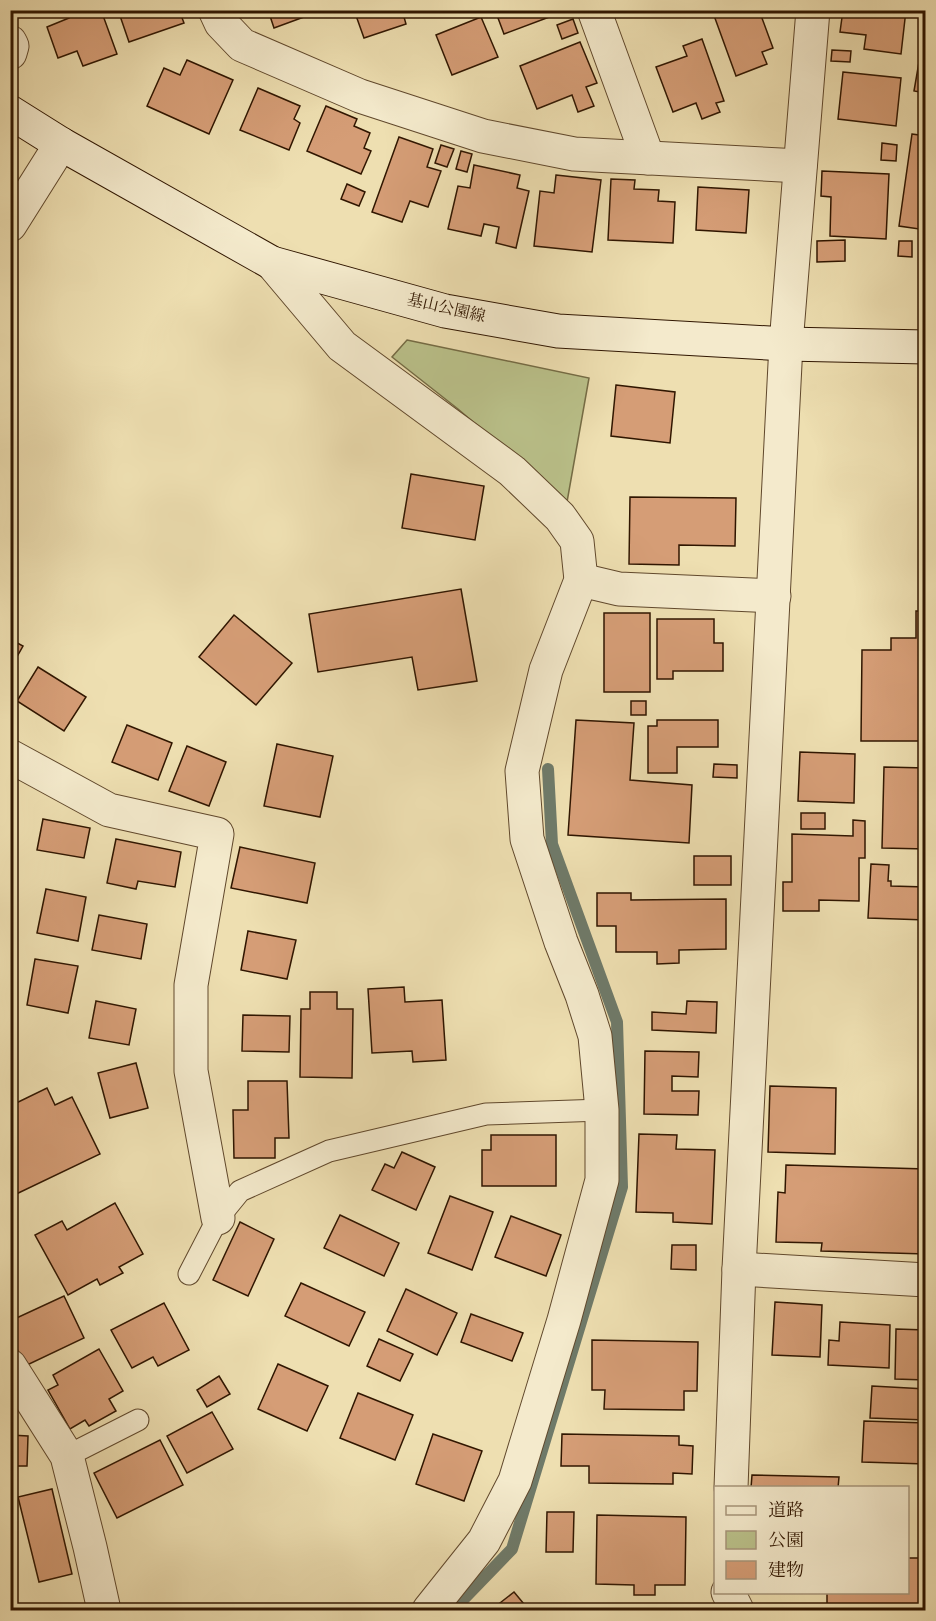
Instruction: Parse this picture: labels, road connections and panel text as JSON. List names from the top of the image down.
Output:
{
  "streets": {
    "street": ["基山公園線"]
  },
  "legend": ["道路", "公園", "建物"]
}
